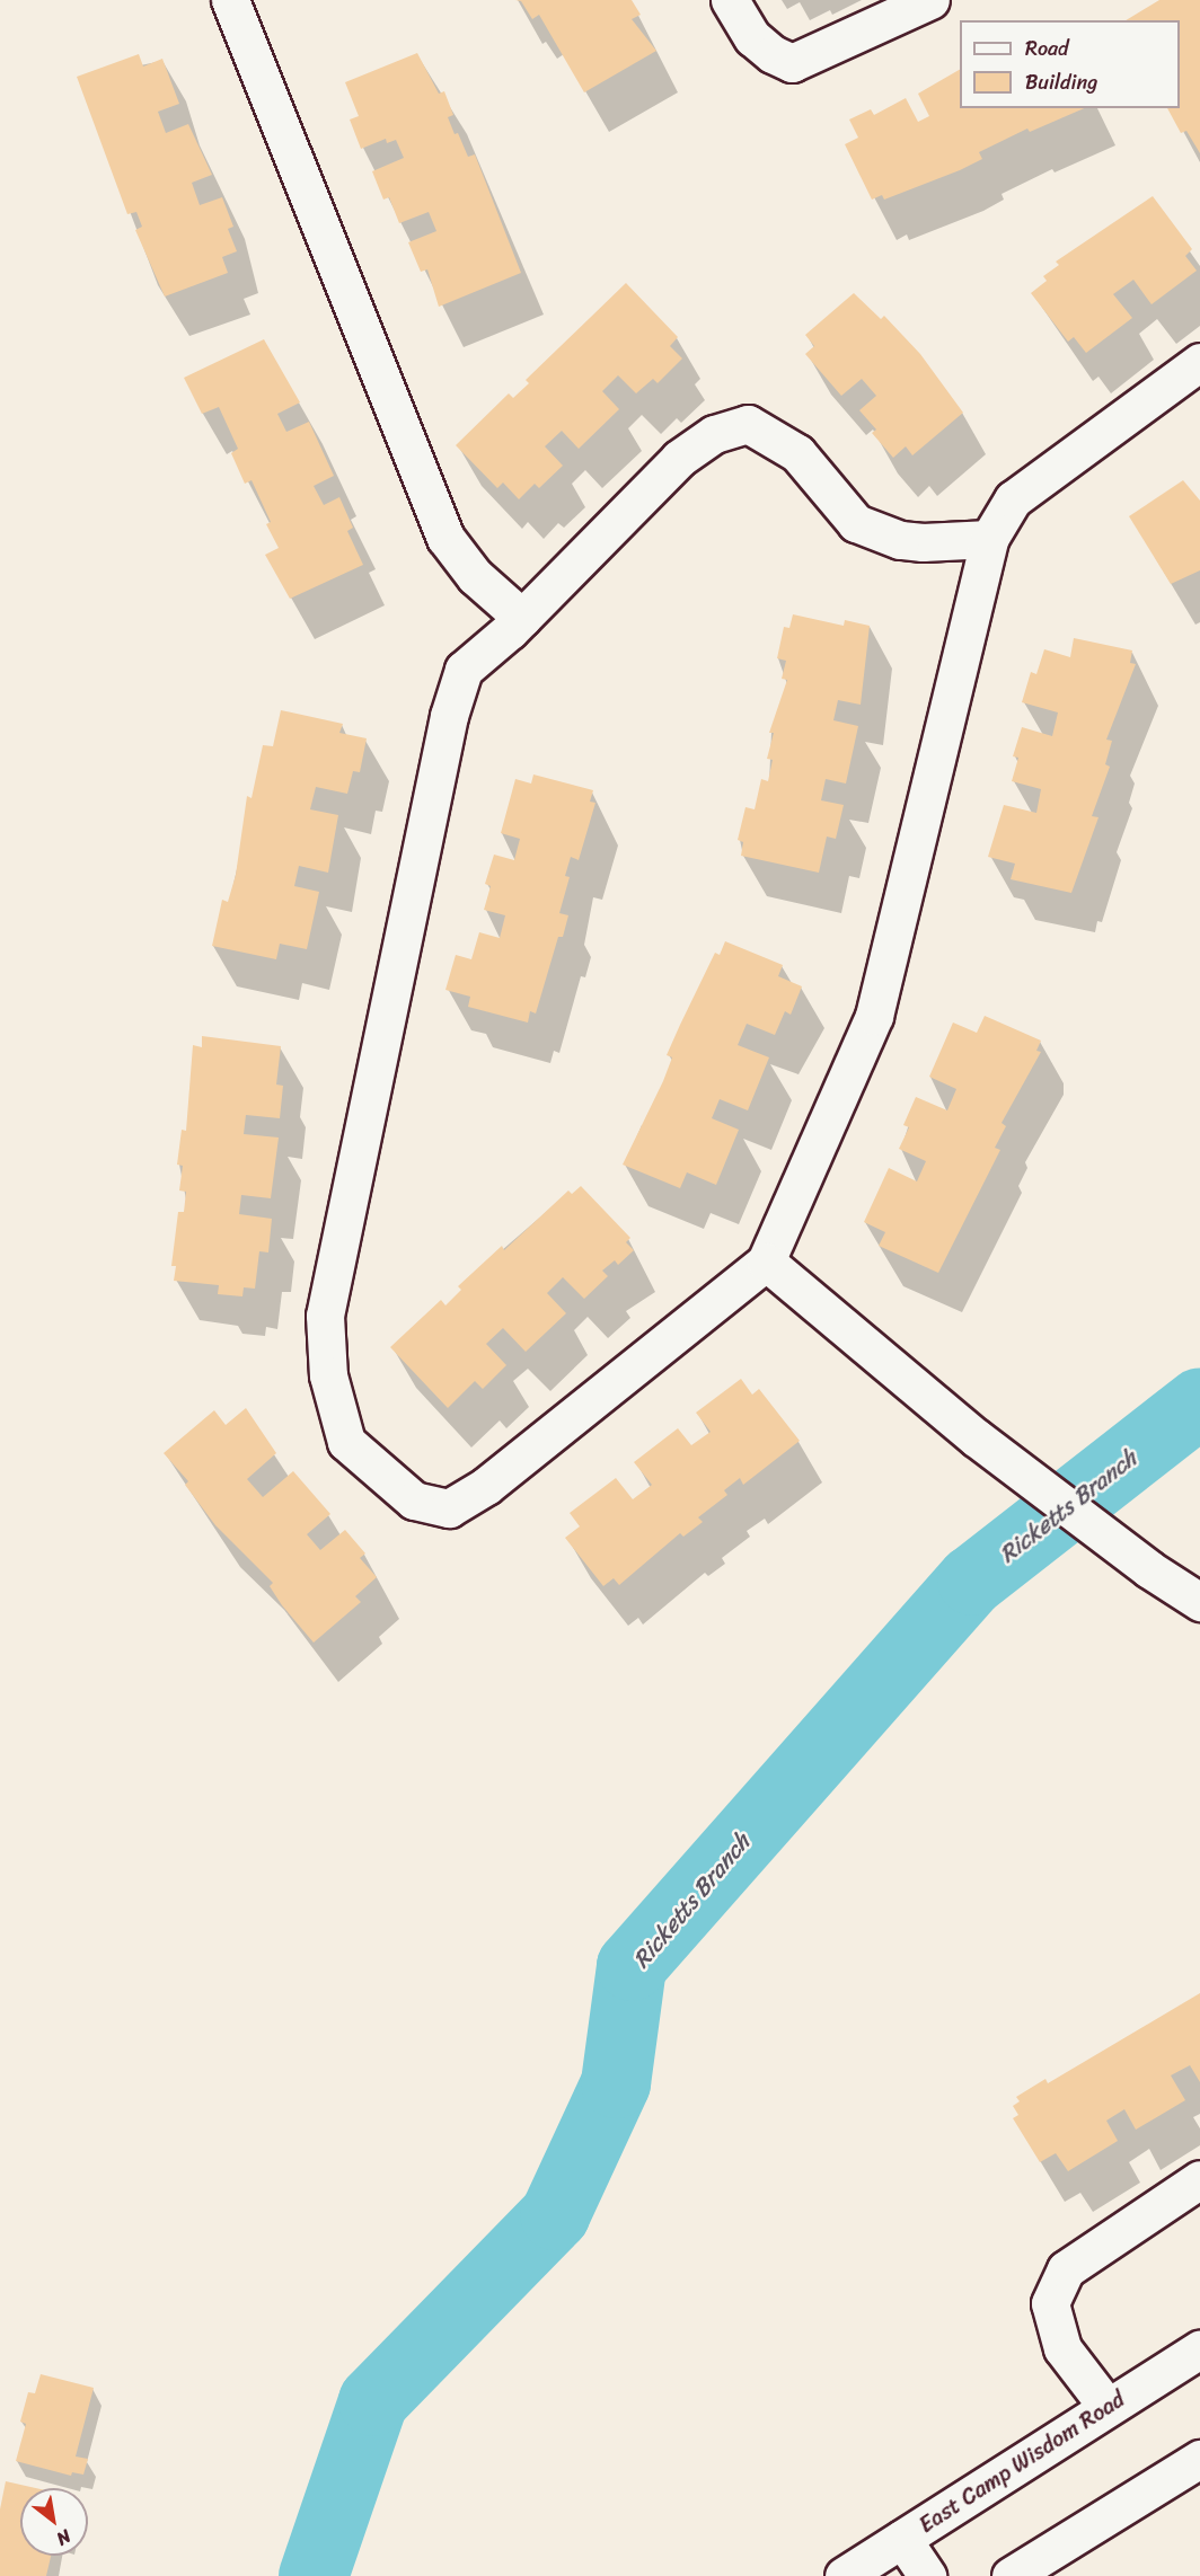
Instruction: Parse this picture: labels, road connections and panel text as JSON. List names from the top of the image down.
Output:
{
  "streets": {
    "main road": ["East Camp Wisdom Road"]
  },
  "water": ["Ricketts Branch"],
  "legend": ["Road", "Building"],
  "north": "bottom right"
}
